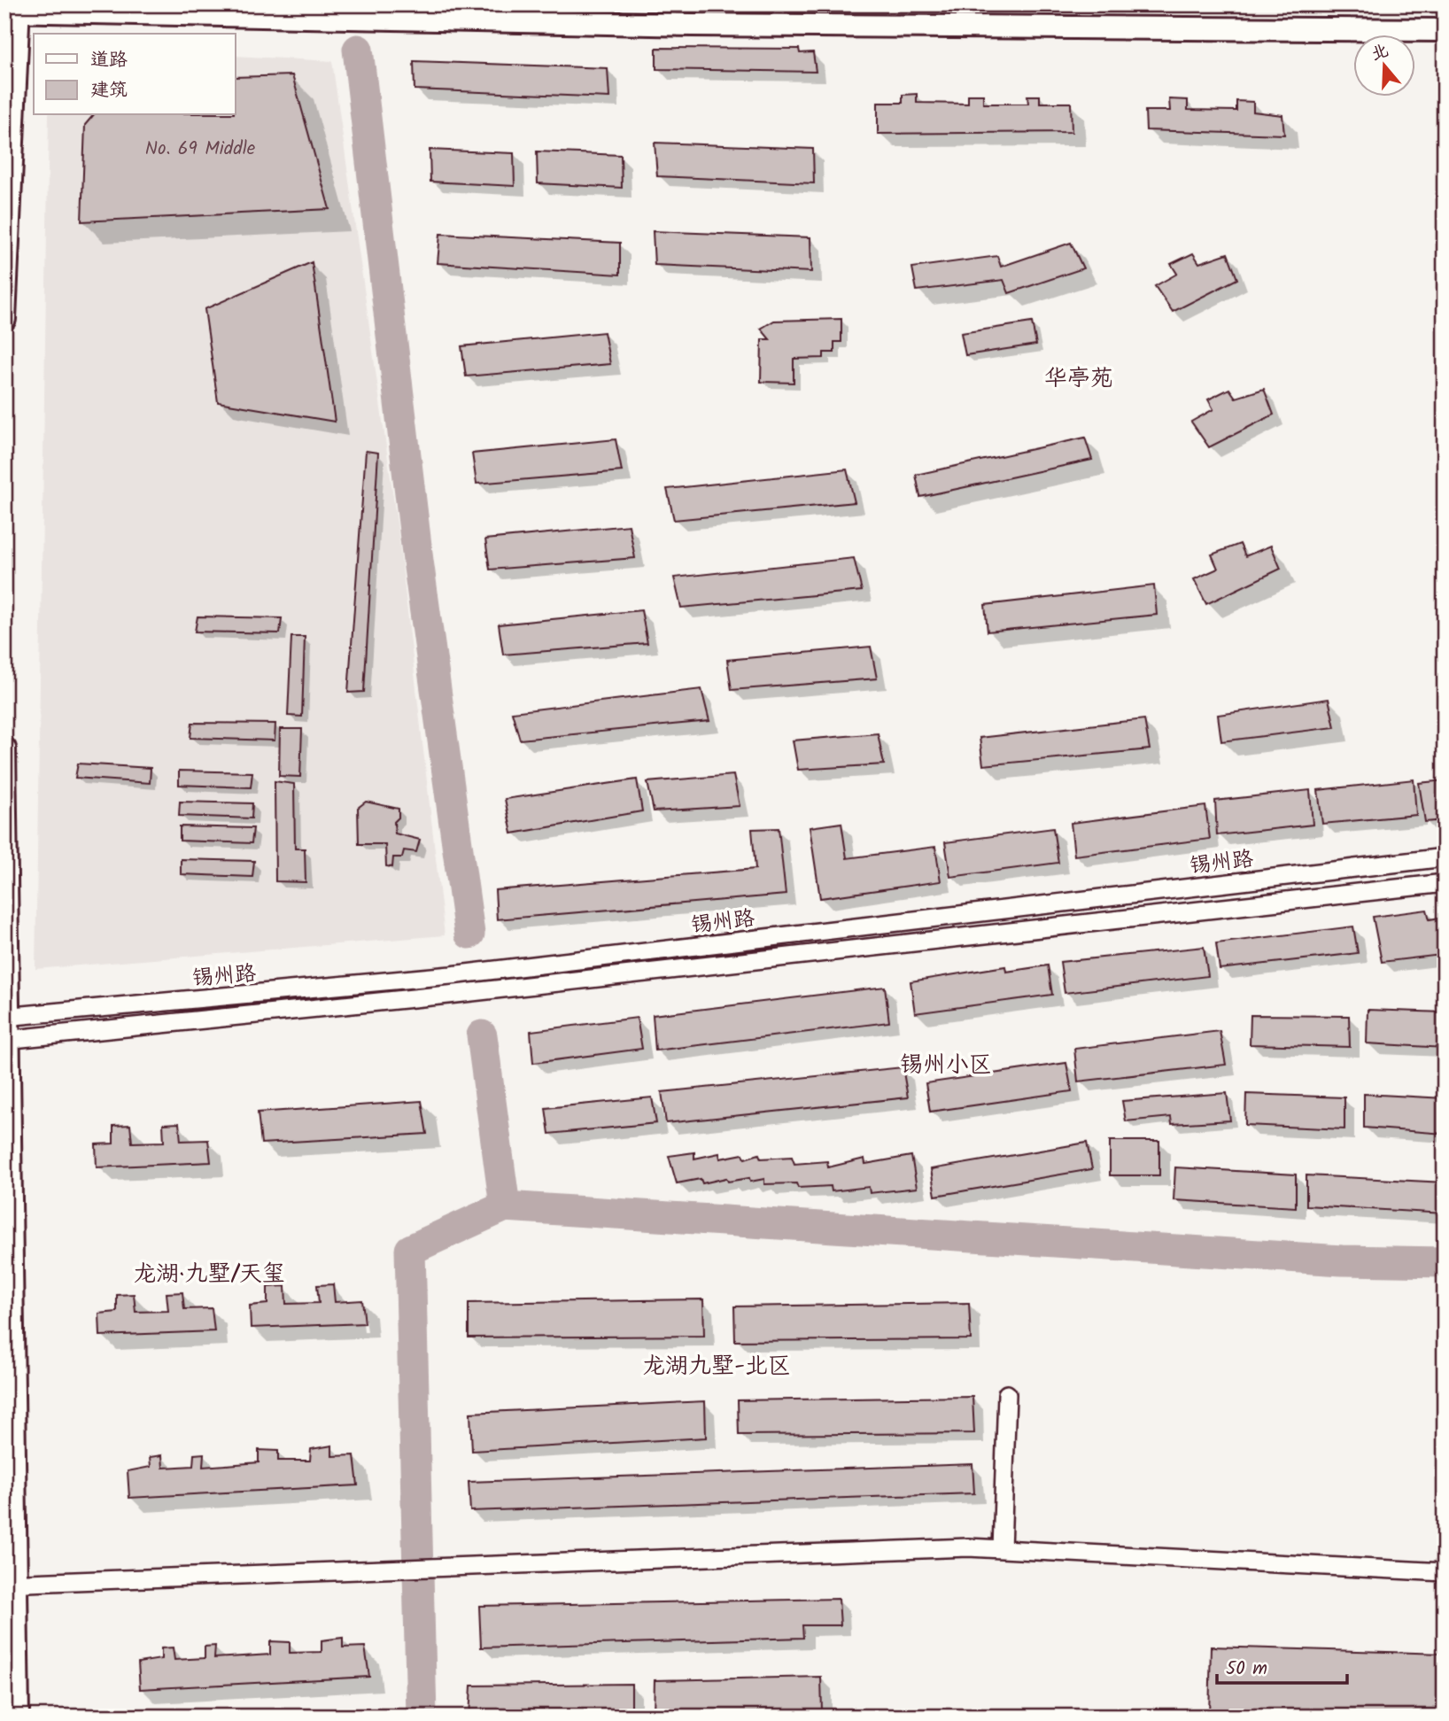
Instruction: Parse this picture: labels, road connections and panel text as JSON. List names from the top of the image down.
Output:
{
  "streets": {
    "street": ["锡州路"]
  },
  "districts": [
    "华亭苑",
    "锡州小区",
    "龙湖·九墅/天玺",
    "龙湖九墅-北区"
  ],
  "house_numbers": ["No. 69 Middle"],
  "legend": ["道路", "建筑"],
  "scale_bar": "50 m",
  "north": "top"
}
